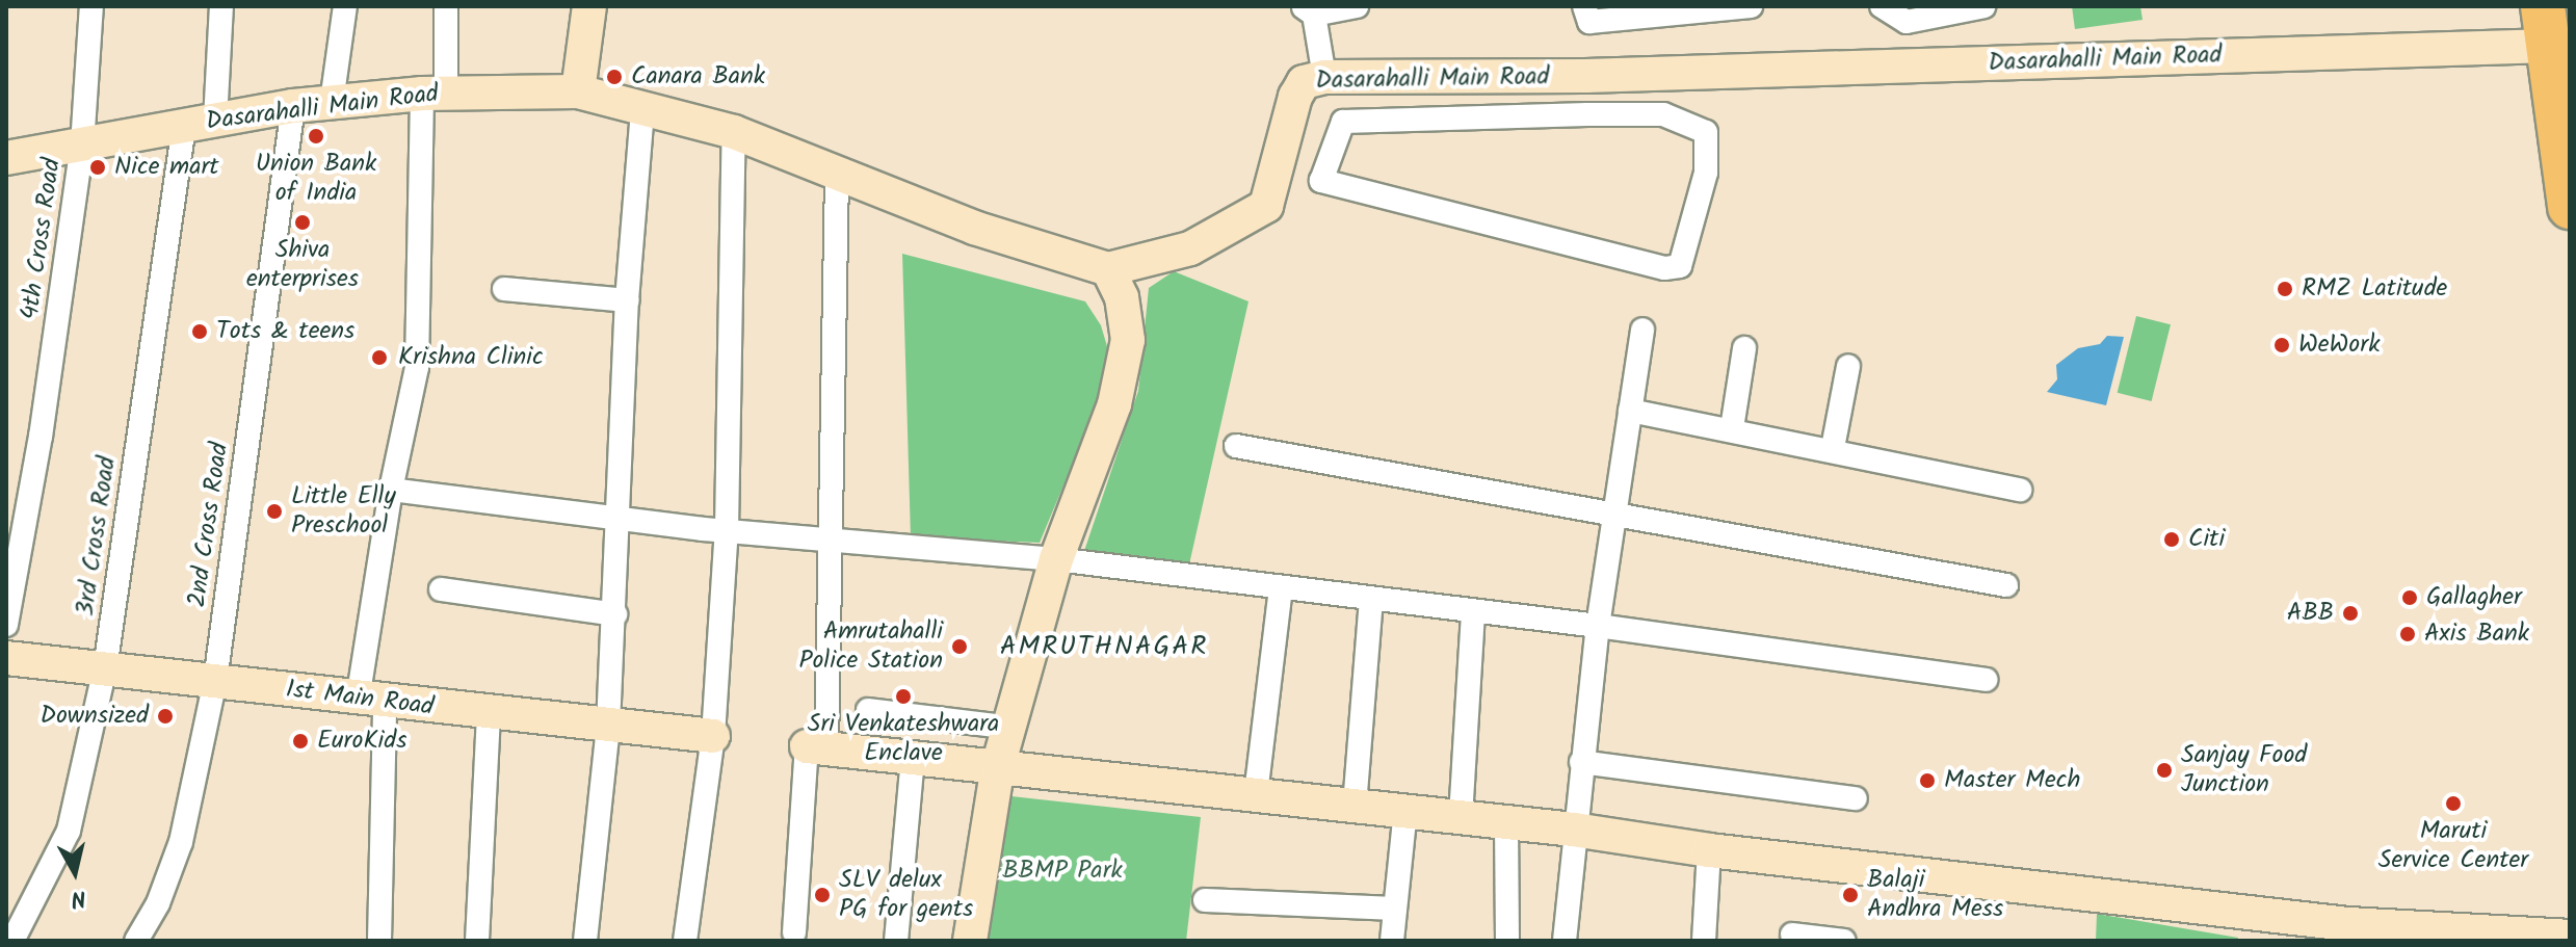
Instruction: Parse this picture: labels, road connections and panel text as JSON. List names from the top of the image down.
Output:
{
  "streets": {
    "street": [
      "Dasarahalli Main Road",
      "4th Cross Road",
      "2nd Cross Road",
      "3rd Cross Road",
      "1st Main Road"
    ]
  },
  "crossings": [
    ["Dasarahalli Main Road", "4th Cross Road"],
    ["Dasarahalli Main Road", "2nd Cross Road"],
    ["Dasarahalli Main Road", "3rd Cross Road"],
    ["2nd Cross Road", "1st Main Road"],
    ["3rd Cross Road", "1st Main Road"]
  ],
  "districts": ["AMRUTHNAGAR"],
  "parks": ["BBMP Park"],
  "places": [
    "Canara Bank",
    "Union Bank of India",
    "Nice mart",
    "Shiva enterprises",
    "RMZ Latitude",
    "Tots & teens",
    "WeWork",
    "Krishna Clinic",
    "Little Elly Preschool",
    "Citi",
    "Gallagher",
    "ABB",
    "Axis Bank",
    "Amrutahalli Police Station",
    "Sri Venkateshwara Enclave",
    "Downsized",
    "EuroKids",
    "Sanjay Food Junction",
    "Master Mech",
    "Maruti Service Center",
    "SLV delux PG for gents",
    "Balaji Andhra Mess"
  ],
  "north": "bottom"
}
